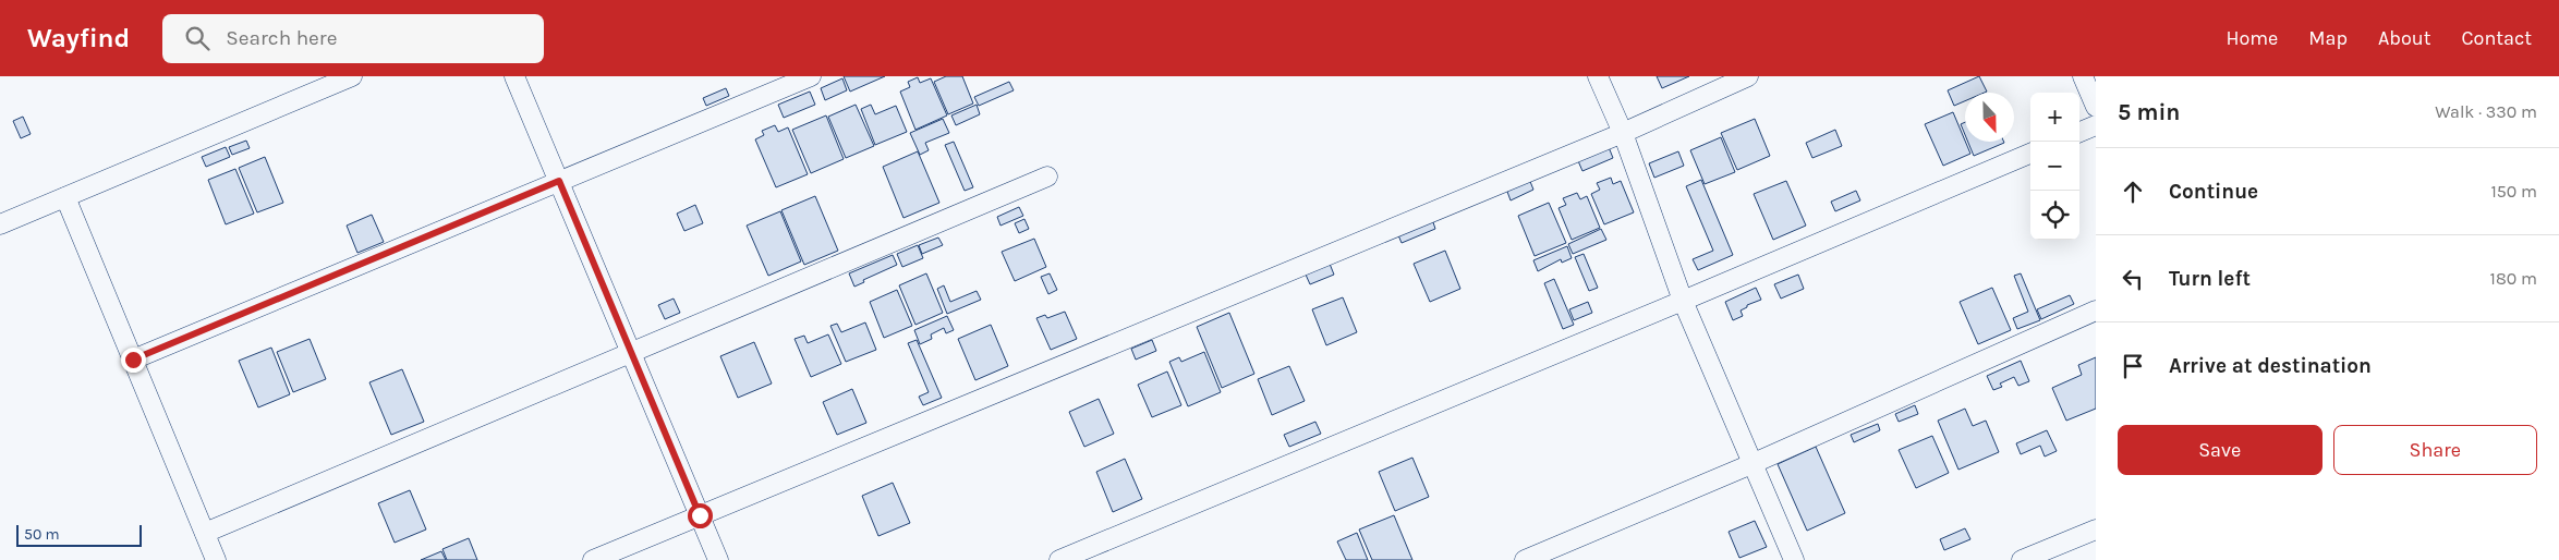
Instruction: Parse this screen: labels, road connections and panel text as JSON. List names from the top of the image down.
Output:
{
  "scale_bar": "50 m",
  "north": "bottom",
  "page": {
    "header": "Wayfind",
    "search": "Search here",
    "nav": [
      "Home",
      "Map",
      "About",
      "Contact"
    ],
    "heading": ["5 min", "Walk · 330 m"],
    "map_buttons": ["+", "−"],
    "list": [
      ["Continue", "150 m"],
      ["Turn left", "180 m"],
      "Arrive at destination"
    ],
    "buttons": ["Save", "Share"],
    "scale": "50 m"
  }
}
